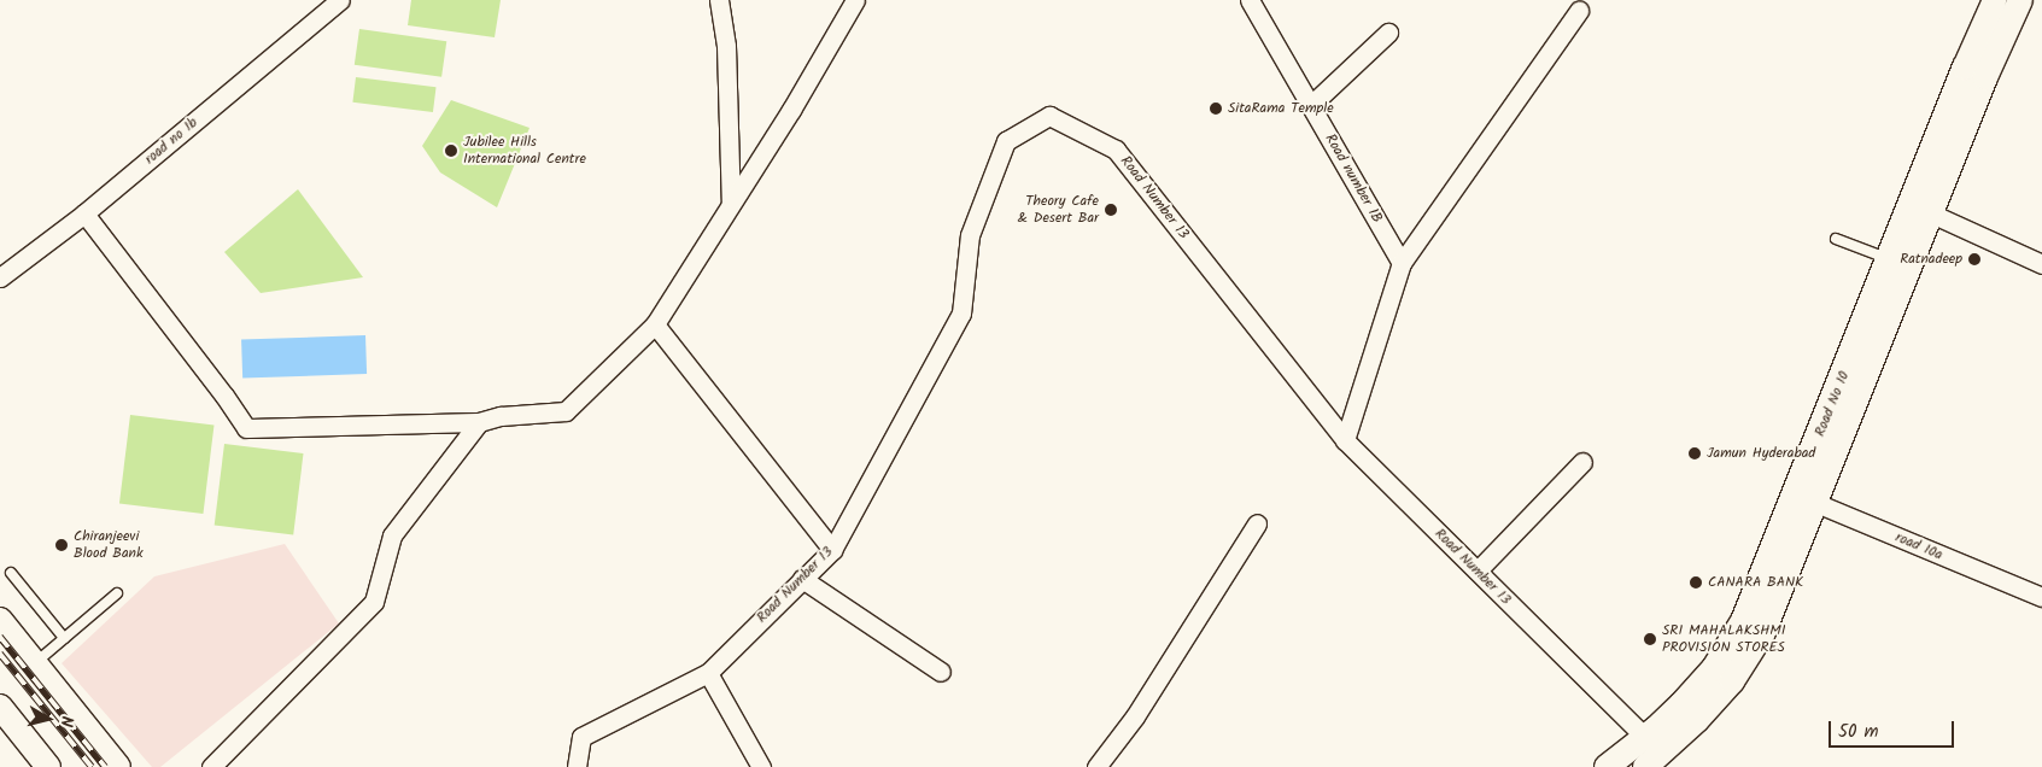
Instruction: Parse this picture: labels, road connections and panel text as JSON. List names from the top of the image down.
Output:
{
  "streets": {
    "main road": ["Road No 10"],
    "street": [
      "road no 1b",
      "Road number 1B",
      "Road Number 13",
      "road 10a"
    ]
  },
  "crossings": [
    ["Road Number 13", "Road No 10"],
    ["Road No 10", "road 10a"]
  ],
  "places": [
    "SitaRama Temple",
    "Jubilee Hills International Centre",
    "Theory Cafe & Desert Bar",
    "Ratnadeep",
    "Jamun Hyderabad",
    "Chiranjeevi Blood Bank",
    "CANARA BANK",
    "SRI MAHALAKSHMI PROVISION STORES"
  ],
  "scale_bar": "50 m",
  "north": "right"
}
